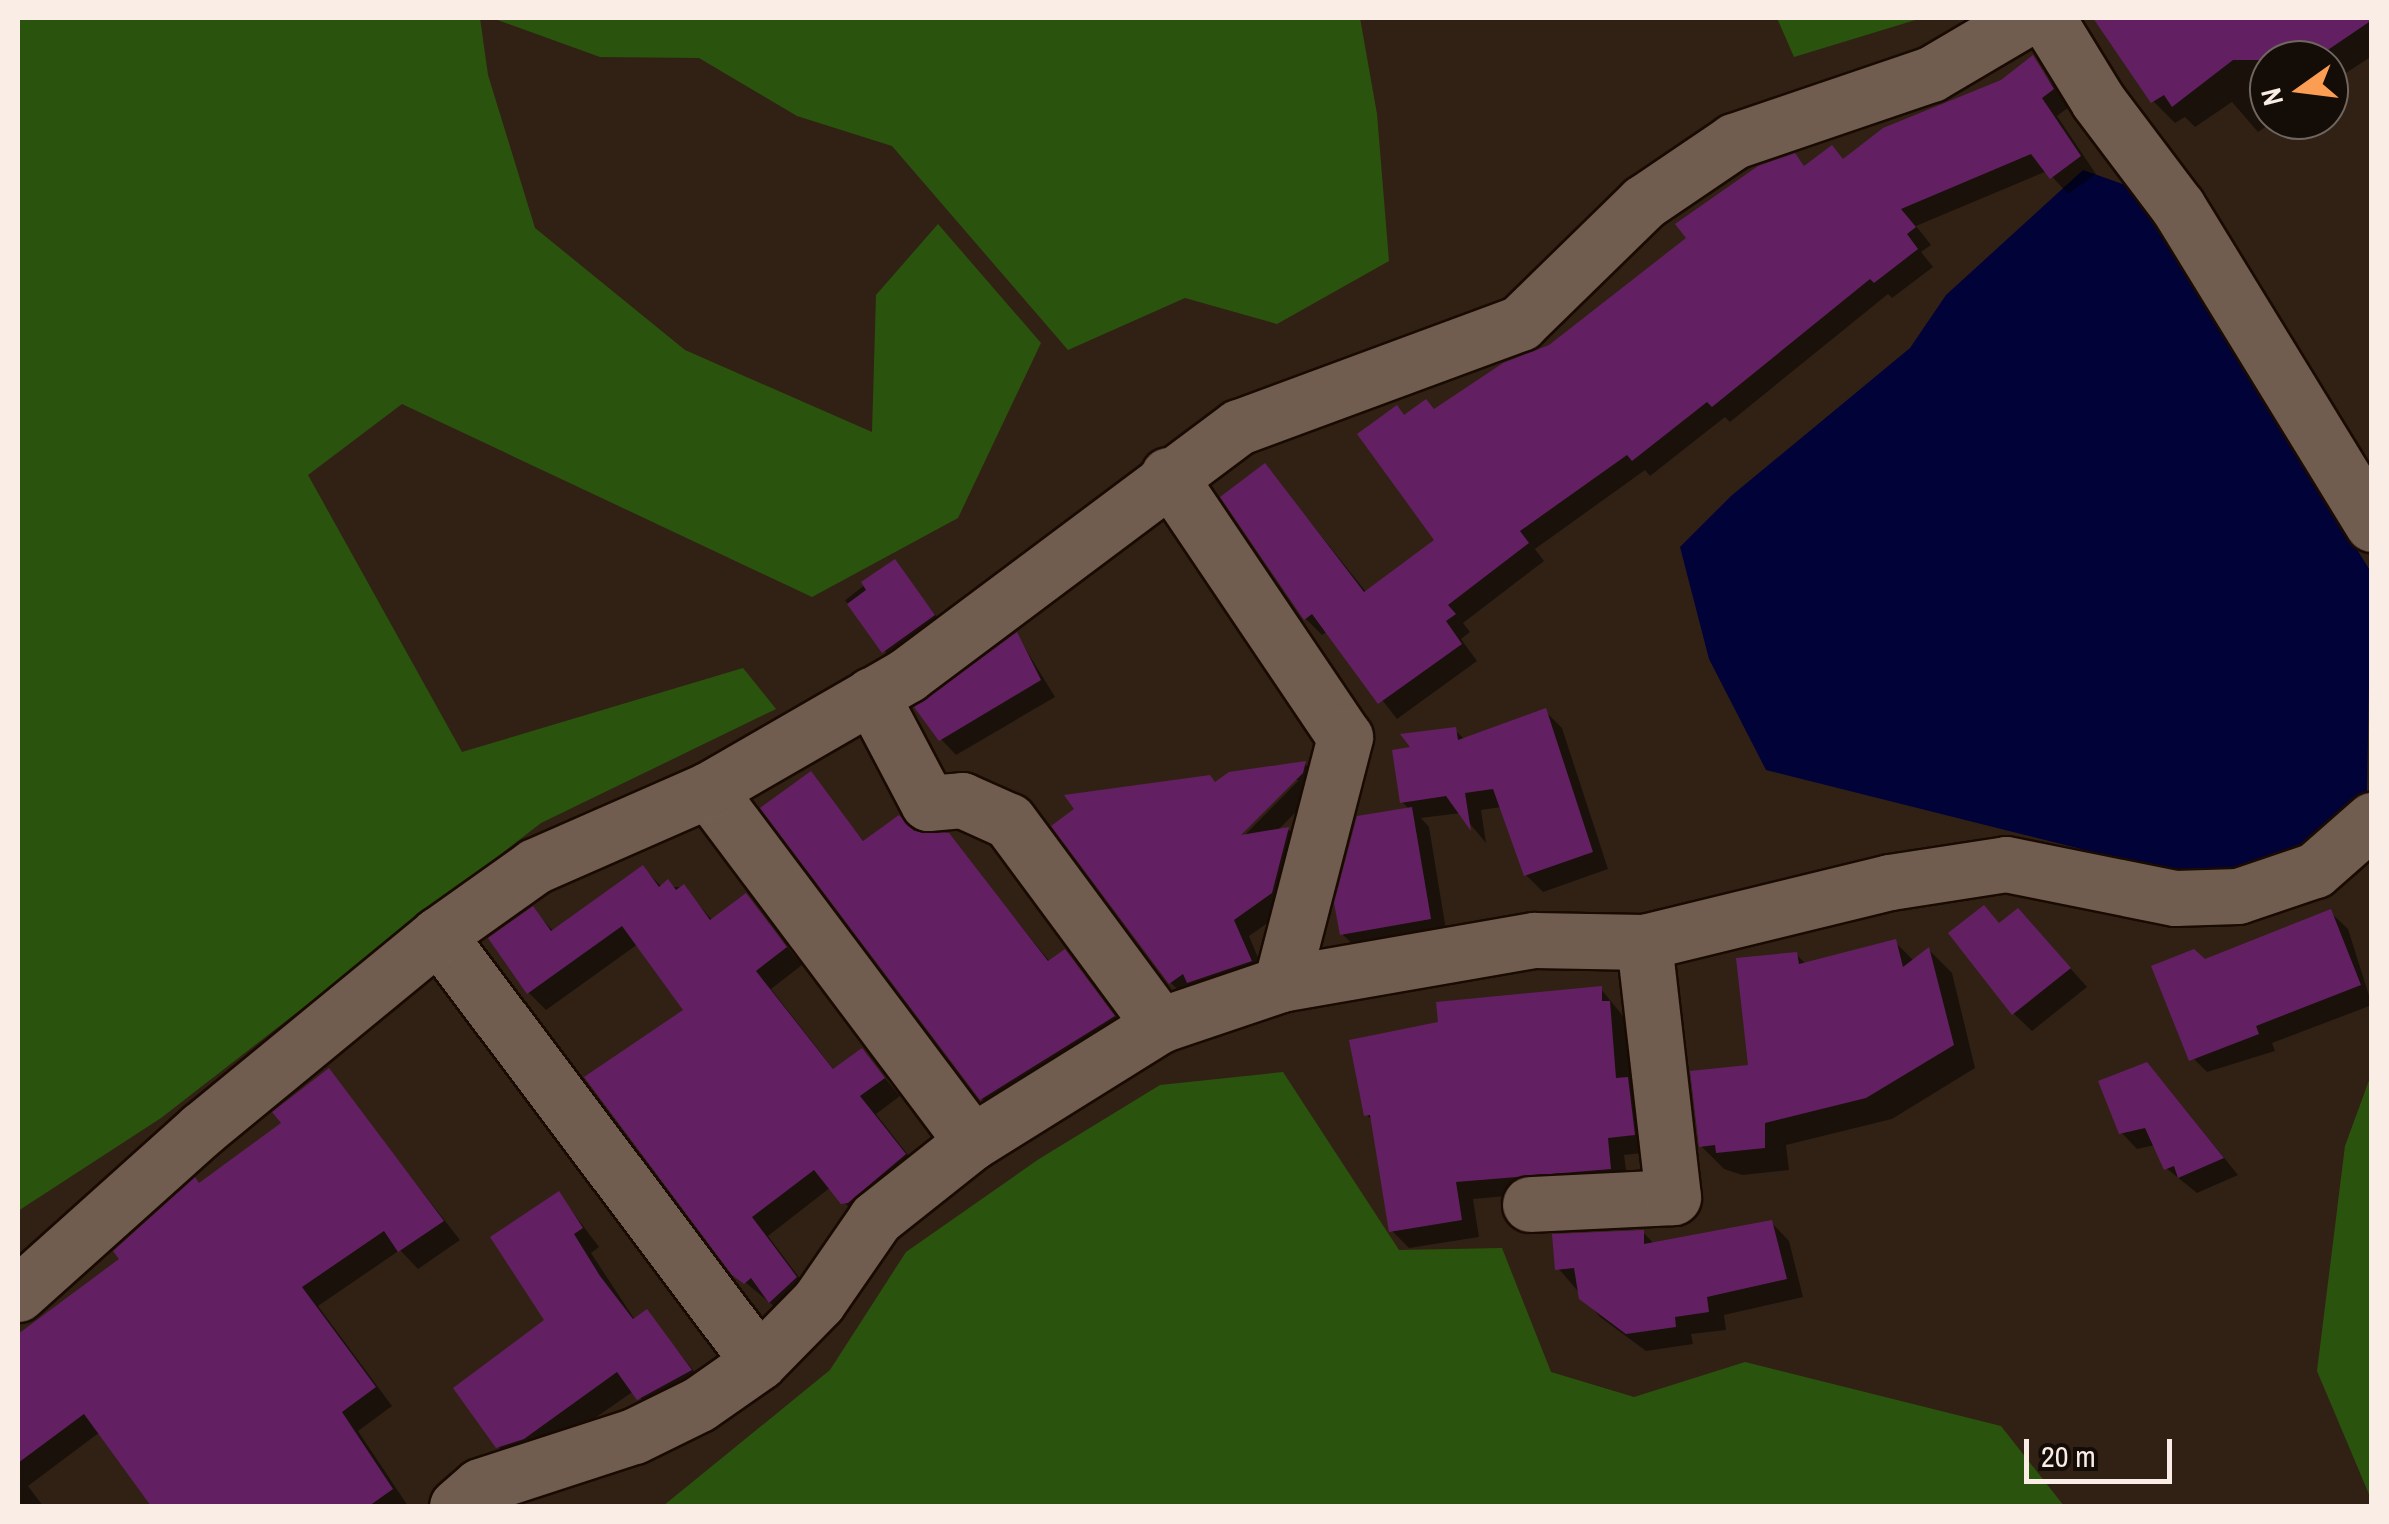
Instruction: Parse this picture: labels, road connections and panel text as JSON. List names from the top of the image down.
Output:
{
  "scale_bar": "20 m",
  "north": "left"
}
